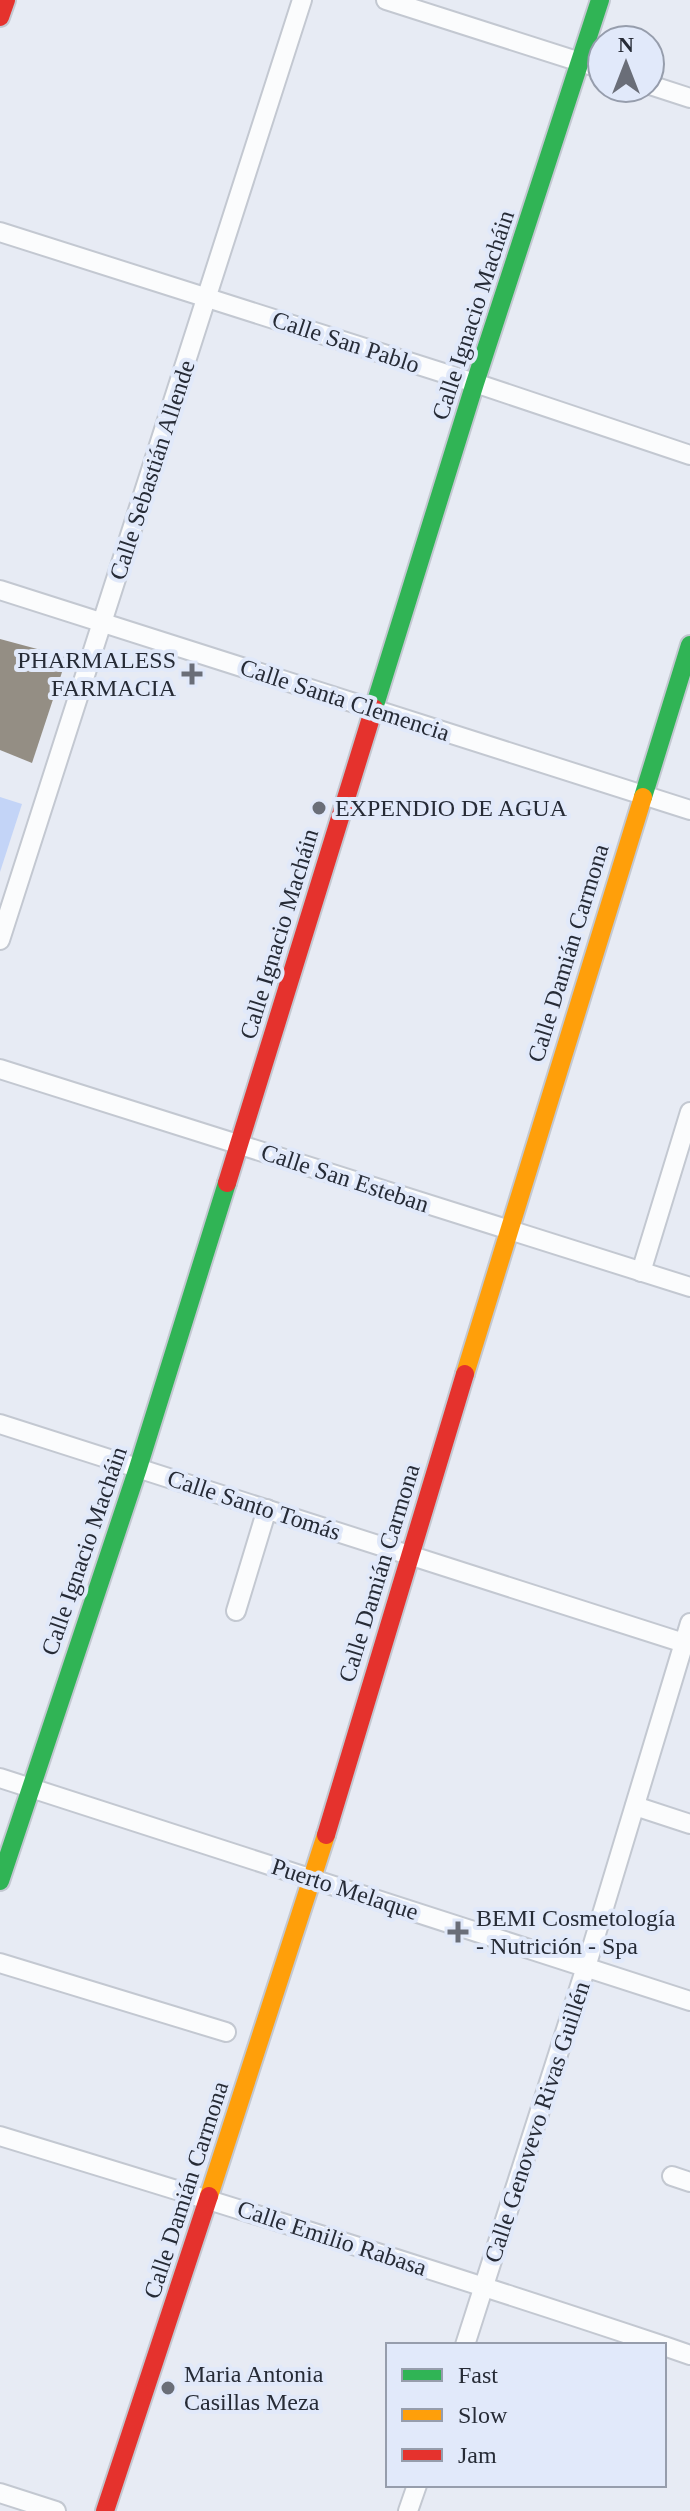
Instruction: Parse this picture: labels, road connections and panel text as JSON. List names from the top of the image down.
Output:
{
  "streets": {
    "street": [
      "Calle Ignacio Macháin",
      "Calle San Pablo",
      "Calle Sebastián Allende",
      "Calle Santa Clemencia",
      "Calle Damián Carmona",
      "Calle San Esteban",
      "Calle Santo Tomás",
      "Puerto Melaque",
      "Calle Genovevo Rivas Guillén",
      "Calle Emilio Rabasa"
    ]
  },
  "crossings": [
    ["Calle Ignacio Macháin", "Calle San Pablo"],
    ["Calle Ignacio Macháin", "Calle Santa Clemencia"],
    ["Calle Ignacio Macháin", "Calle San Esteban"],
    ["Calle Ignacio Macháin", "Calle Santo Tomás"],
    ["Calle Ignacio Macháin", "Puerto Melaque"],
    ["Calle San Pablo", "Calle Sebastián Allende"],
    ["Calle Sebastián Allende", "Calle Santa Clemencia"],
    ["Calle Santa Clemencia", "Calle Damián Carmona"],
    ["Calle Damián Carmona", "Calle San Esteban"],
    ["Calle Damián Carmona", "Calle Santo Tomás"],
    ["Calle Damián Carmona", "Puerto Melaque"],
    ["Calle Damián Carmona", "Calle Emilio Rabasa"],
    ["Calle Santo Tomás", "Calle Genovevo Rivas Guillén"],
    ["Puerto Melaque", "Calle Genovevo Rivas Guillén"],
    ["Calle Genovevo Rivas Guillén", "Calle Emilio Rabasa"]
  ],
  "places": {
    "health": ["PHARMALESS FARMACIA", "BEMI Cosmetología - Nutrición - Spa"],
    "other": ["EXPENDIO DE AGUA", "Maria Antonia Casillas Meza"]
  },
  "legend": ["Fast", "Slow", "Jam"],
  "north": "top"
}
